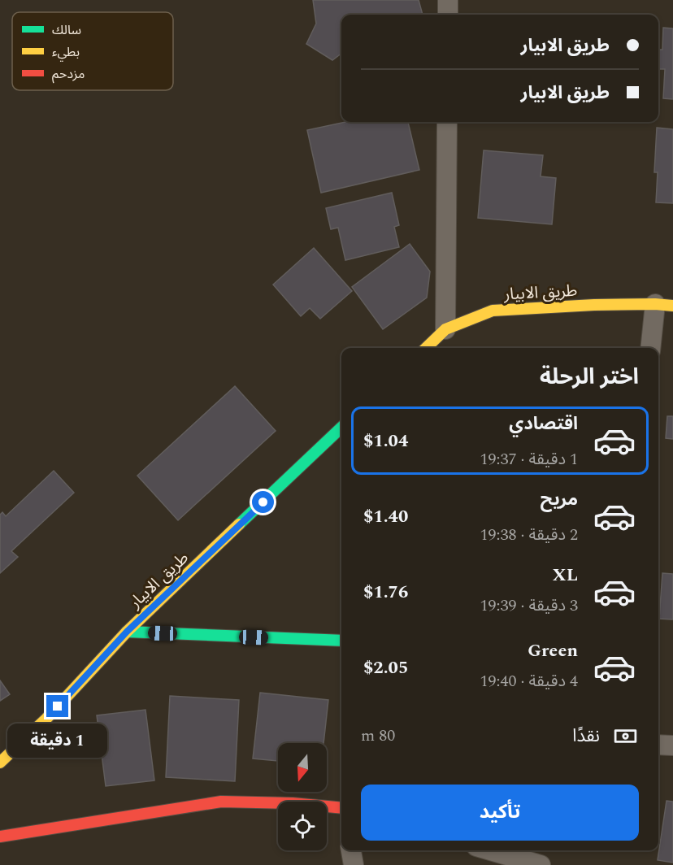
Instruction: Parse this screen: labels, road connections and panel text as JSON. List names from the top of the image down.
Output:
{
  "streets": {
    "main road": ["طريق الابيار"]
  },
  "legend": ["سالك", "بطيء", "مزدحم"],
  "north": "bottom",
  "page": {
    "banner": ["طريق الابيار", "طريق الابيار"],
    "heading": "اختر الرحلة",
    "list": [
      {
        "name": "اقتصادي",
        "note": "1 دقيقة · 19:37",
        "value": "$1.04"
      },
      {
        "name": "مريح",
        "note": "2 دقيقة · 19:38",
        "value": "$1.40"
      },
      {
        "name": "XL",
        "note": "3 دقيقة · 19:39",
        "value": "$1.76"
      },
      {
        "name": "Green",
        "note": "4 دقيقة · 19:40",
        "value": "$2.05"
      }
    ],
    "pay": ["نقدًا", "80 m"],
    "bubble": "1 دقيقة",
    "buttons": "تأكيد"
  }
}
